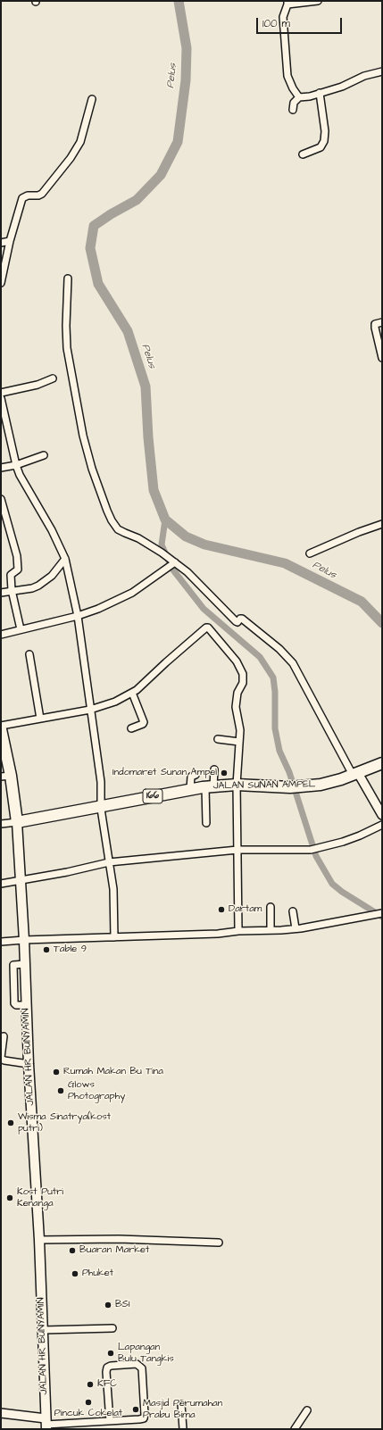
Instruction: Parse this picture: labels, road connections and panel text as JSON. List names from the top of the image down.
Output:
{
  "streets": {
    "main road": ["JALAN SUNAN AMPEL", "166", "JALAN HR BUNYAMIN"]
  },
  "crossings": [
    ["JALAN SUNAN AMPEL", "JALAN HR BUNYAMIN"]
  ],
  "water": ["Pelus"],
  "places": [
    "Indomaret Sunan Ampel",
    "Dartam",
    "Table 9",
    "Rumah Makan Bu Tina",
    "Glows Photography",
    "Wisma Sinatrya(kost putri)",
    "Kost Putri Kenanga",
    "Buaran Market",
    "Phuket",
    "BSI",
    "Lapangan Bulu Tangkis",
    "KFC",
    "Pincuk Cokelat",
    "Masjid Perumahan Prabu Bima"
  ],
  "scale_bar": "100 m"
}
